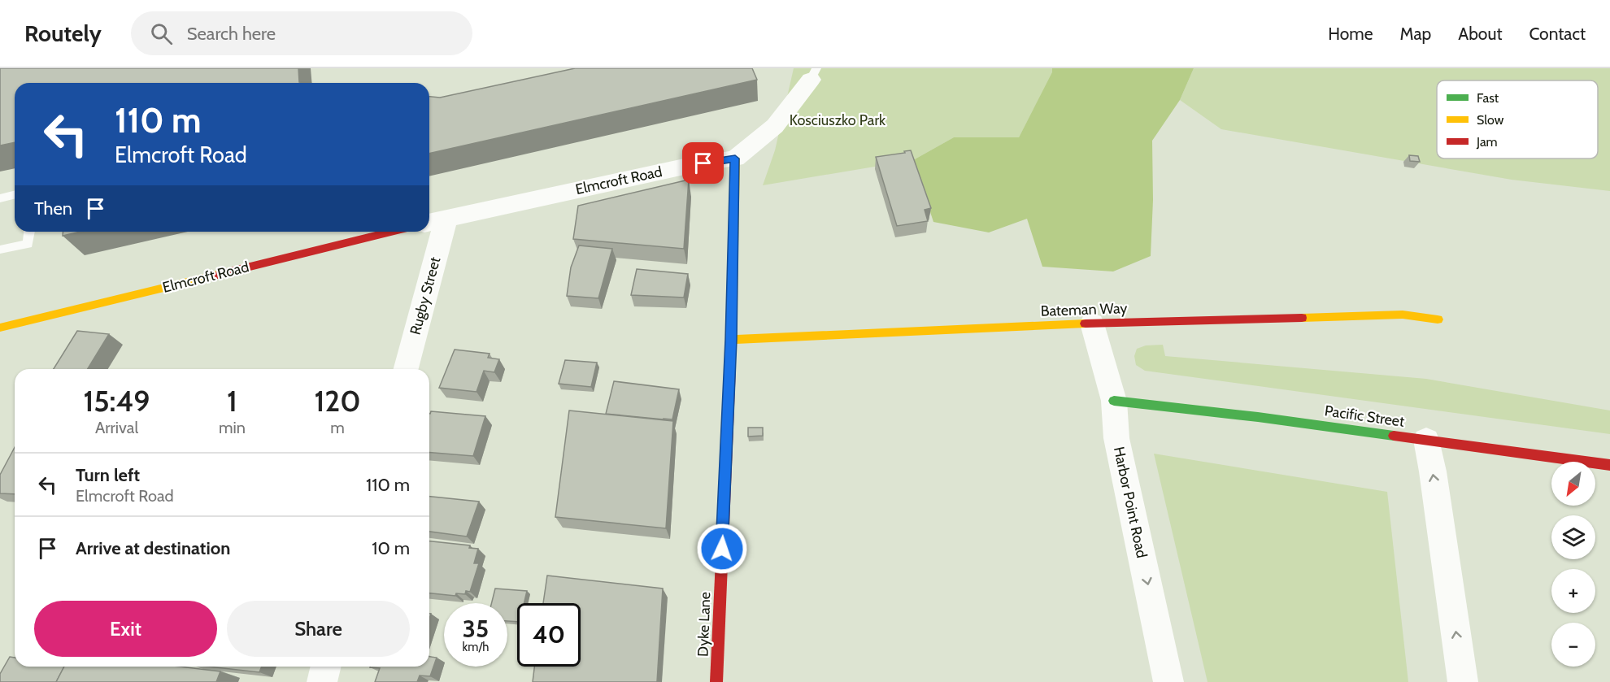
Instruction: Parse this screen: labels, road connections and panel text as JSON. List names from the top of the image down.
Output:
{
  "streets": {
    "street": [
      "Elmcroft Road",
      "Rugby Street",
      "Bateman Way",
      "Pacific Street",
      "Harbor Point Road",
      "Dyke Lane"
    ]
  },
  "crossings": [
    ["Elmcroft Road", "Rugby Street"],
    ["Elmcroft Road", "Dyke Lane"],
    ["Bateman Way", "Harbor Point Road"],
    ["Bateman Way", "Dyke Lane"],
    ["Pacific Street", "Harbor Point Road"]
  ],
  "one_way": ["Harbor Point Road"],
  "parks": ["Kosciuszko Park"],
  "legend": ["Fast", "Slow", "Jam"],
  "north": "bottom left",
  "page": {
    "header": "Routely",
    "search": "Search here",
    "nav": [
      "Home",
      "Map",
      "About",
      "Contact"
    ],
    "turn": ["110 m", "Elmcroft Road"],
    "then": "Then",
    "eta": [
      "15:49",
      "Arrival",
      "1",
      "min",
      "120",
      "m"
    ],
    "list": [
      {
        "name": "Turn left",
        "note": "Elmcroft Road",
        "value": "110 m"
      },
      {
        "name": "Arrive at destination",
        "value": "10 m"
      }
    ],
    "map_buttons": ["+", "−"],
    "buttons": ["Exit", "Share"],
    "speed": "35 km/h",
    "limit": "40"
  }
}
